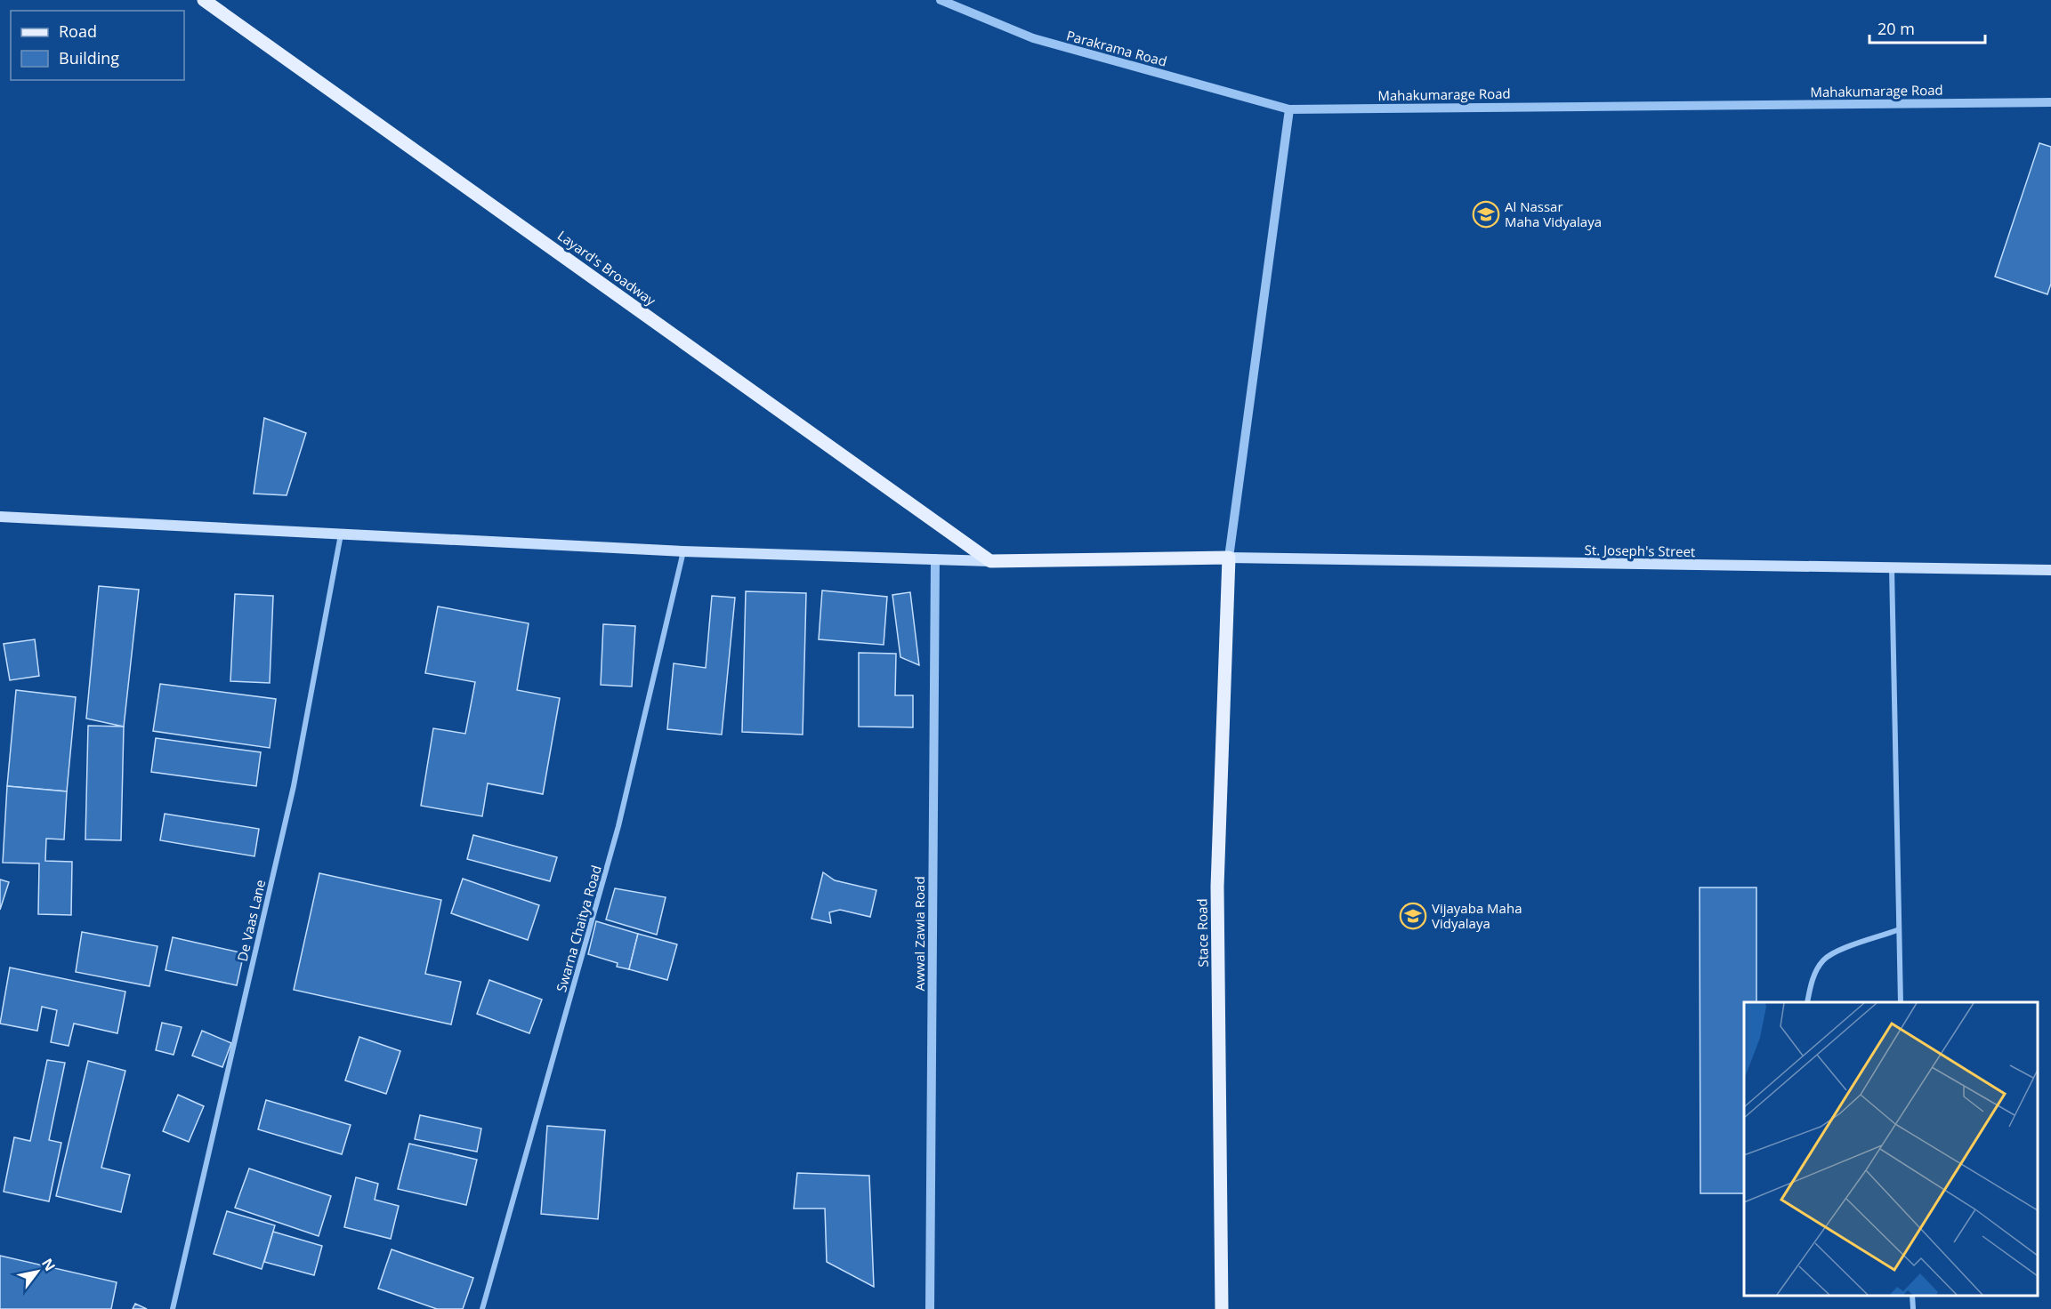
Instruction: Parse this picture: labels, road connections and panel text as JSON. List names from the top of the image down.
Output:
{
  "streets": {
    "main road": ["Layard's Broadway", "St. Joseph's Street", "Stace Road"],
    "street": [
      "Parakrama Road",
      "Mahakumarage Road",
      "De Vaas Lane",
      "Swarna Chaitya Road",
      "Awwal Zawia Road"
    ]
  },
  "crossings": [
    ["Parakrama Road", "Mahakumarage Road"],
    ["St. Joseph's Street", "Stace Road"]
  ],
  "places": {
    "school or university": ["Al Nassar Maha Vidyalaya", "Vijayaba Maha Vidyalaya"]
  },
  "legend": ["Road", "Building"],
  "scale_bar": "20 m",
  "north": "top right"
}
